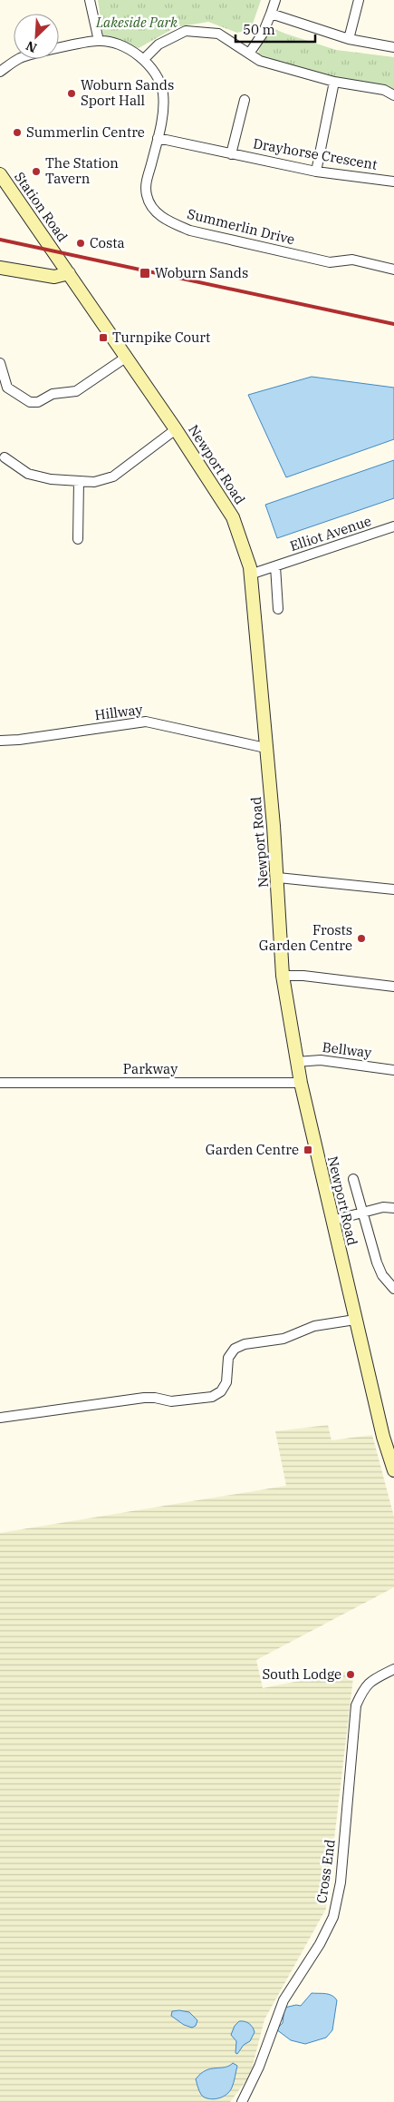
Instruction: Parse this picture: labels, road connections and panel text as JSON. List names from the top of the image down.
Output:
{
  "streets": {
    "street": [
      "Drayhorse Crescent",
      "Station Road",
      "Summerlin Drive",
      "Newport Road",
      "Elliot Avenue",
      "Hillway",
      "Bellway",
      "Parkway",
      "Cross End"
    ]
  },
  "crossings": [
    ["Drayhorse Crescent", "Summerlin Drive"],
    ["Station Road", "Newport Road"],
    ["Newport Road", "Elliot Avenue"],
    ["Newport Road", "Hillway"],
    ["Newport Road", "Bellway"],
    ["Newport Road", "Parkway"]
  ],
  "parks": ["Lakeside Park"],
  "places": {
    "other": [
      "Woburn Sands Sport Hall",
      "Summerlin Centre",
      "The Station Tavern",
      "Costa",
      "Frosts Garden Centre",
      "South Lodge"
    ],
    "transit": ["Woburn Sands", "Turnpike Court", "Garden Centre"]
  },
  "scale_bar": "50 m",
  "north": "bottom left"
}
